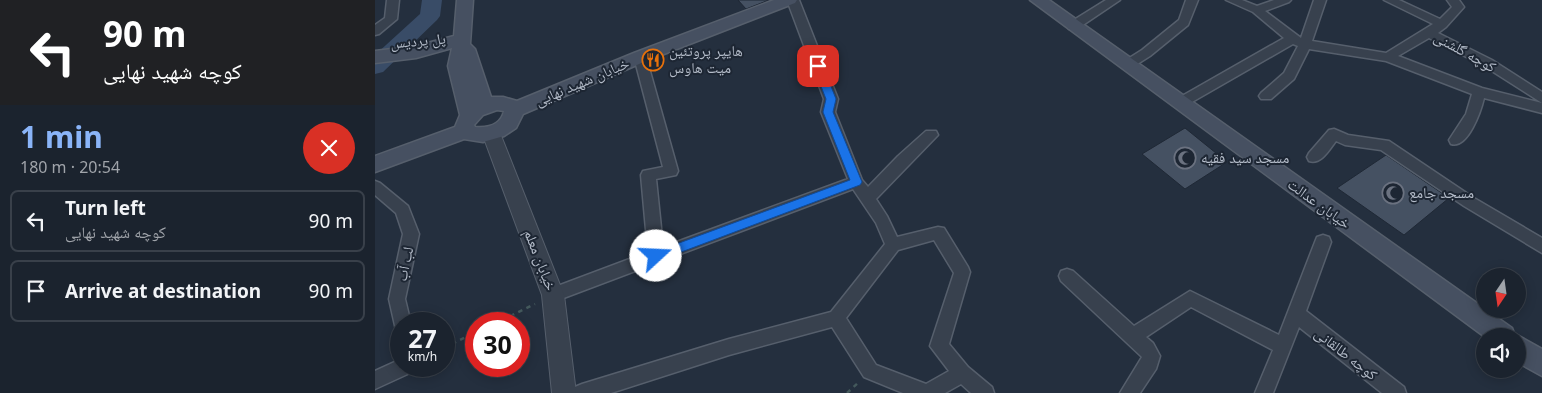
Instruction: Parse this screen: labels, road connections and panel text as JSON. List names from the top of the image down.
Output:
{
  "streets": {
    "main road": ["پل پردیس", "خیابان شهید نهایی", "خیابان عدالت"],
    "street": [
      "کوچه گلشنی",
      "خیابان معلم",
      "لب آب",
      "کوچه طالقانی"
    ]
  },
  "places": {
    "restaurant": ["هایپر پروتئین میت هاوس"],
    "mosque": ["مسجد سید فقیه", "مسجد جامع"]
  },
  "north": "bottom",
  "page": {
    "turn": ["90 m", "کوچه شهید نهایی"],
    "heading": ["1 min", "180 m · 20:54"],
    "list": [
      {
        "name": "Turn left",
        "note": "کوچه شهید نهایی",
        "value": "90 m"
      },
      {
        "name": "Arrive at destination",
        "value": "90 m"
      }
    ],
    "speed": "27 km/h",
    "limit": "30"
  }
}
